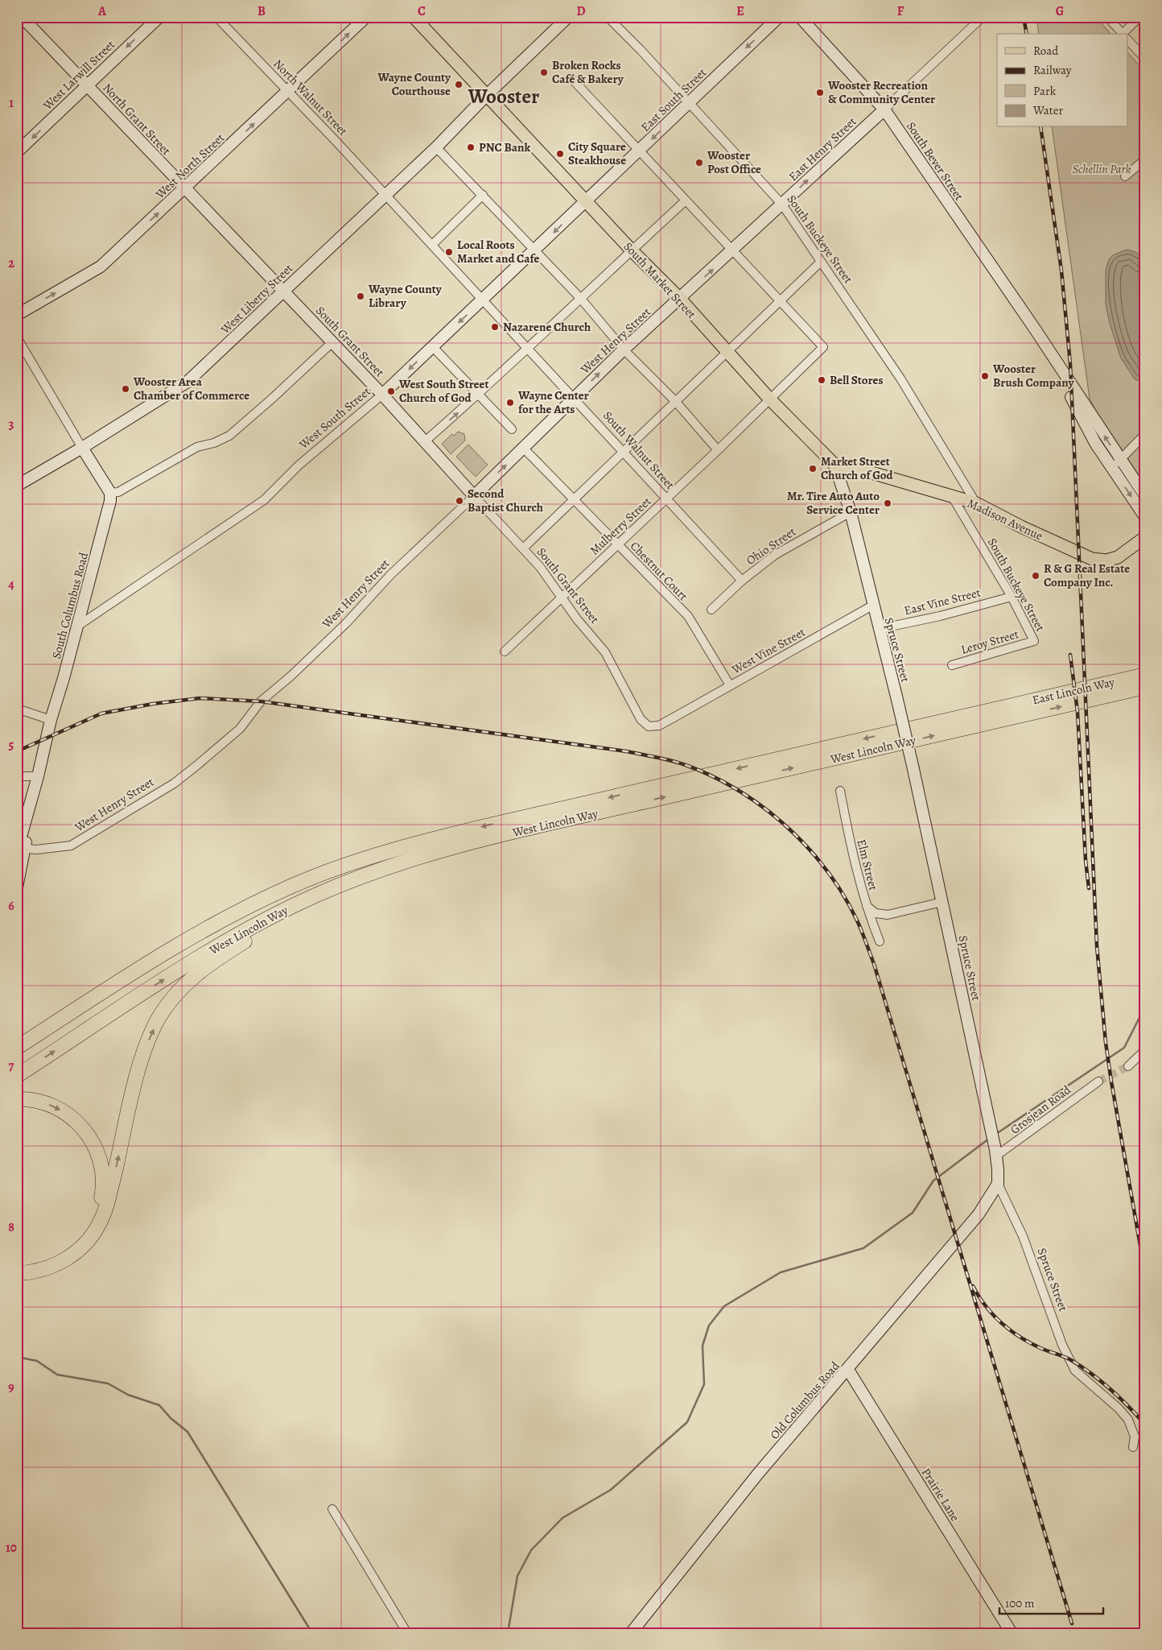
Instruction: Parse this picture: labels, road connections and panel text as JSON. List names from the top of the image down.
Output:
{
  "streets": {
    "highway": ["East Lincoln Way", "West Lincoln Way"],
    "main road": [
      "West Larwill Street",
      "East South Street",
      "North Grant Street",
      "East Henry Street",
      "South Bever Street",
      "West North Street",
      "South Market Street",
      "West Liberty Street",
      "West Henry Street",
      "South Grant Street",
      "West South Street",
      "Madison Avenue",
      "South Columbus Road",
      "Spruce Street",
      "Old Columbus Road",
      "Prairie Lane"
    ],
    "street": [
      "North Walnut Street",
      "South Buckeye Street",
      "South Walnut Street",
      "Mulberry Street",
      "Ohio Street",
      "Chestnut Court",
      "East Vine Street",
      "Leroy Street",
      "West Vine Street",
      "Elm Street",
      "Grosjean Road"
    ]
  },
  "crossings": [
    ["West Larwill Street", "North Grant Street"],
    ["North Walnut Street", "West North Street"],
    ["North Walnut Street", "West Liberty Street"],
    ["North Walnut Street", "South Walnut Street"],
    ["East South Street", "South Buckeye Street"],
    ["East South Street", "South Market Street"],
    ["East South Street", "West South Street"],
    ["North Grant Street", "West North Street"],
    ["North Grant Street", "West Liberty Street"],
    ["North Grant Street", "South Grant Street"],
    ["East Henry Street", "South Bever Street"],
    ["East Henry Street", "South Buckeye Street"],
    ["East Henry Street", "South Market Street"],
    ["East Henry Street", "West Henry Street"],
    ["South Buckeye Street", "Madison Avenue"],
    ["South Buckeye Street", "East Vine Street"],
    ["South Buckeye Street", "Leroy Street"],
    ["South Market Street", "West Liberty Street"],
    ["South Market Street", "West Henry Street"],
    ["South Market Street", "West South Street"],
    ["South Market Street", "Madison Avenue"],
    ["South Market Street", "Mulberry Street"],
    ["South Market Street", "Spruce Street"],
    ["West Liberty Street", "South Grant Street"],
    ["West Liberty Street", "South Walnut Street"],
    ["West Henry Street", "South Grant Street"],
    ["West Henry Street", "South Walnut Street"],
    ["West Henry Street", "Chestnut Court"],
    ["West Henry Street", "South Columbus Road"],
    ["South Grant Street", "West South Street"],
    ["South Grant Street", "Mulberry Street"],
    ["South Grant Street", "West Vine Street"],
    ["West South Street", "South Walnut Street"],
    ["West South Street", "South Columbus Road"],
    ["South Walnut Street", "Mulberry Street"],
    ["South Walnut Street", "Ohio Street"],
    ["Madison Avenue", "Spruce Street"],
    ["Mulberry Street", "Chestnut Court"],
    ["Ohio Street", "Spruce Street"],
    ["Chestnut Court", "West Vine Street"],
    ["East Vine Street", "Spruce Street"],
    ["Spruce Street", "West Vine Street"],
    ["Spruce Street", "Grosjean Road"],
    ["Spruce Street", "Old Columbus Road"],
    ["East Lincoln Way", "West Lincoln Way"],
    ["Old Columbus Road", "Prairie Lane"]
  ],
  "one_way": ["West Larwill Street", "East South Street", "West North Street"],
  "districts": ["Wooster"],
  "parks": ["Schellin Park"],
  "places": [
    "Broken Rocks Café & Bakery",
    "Wayne County Courthouse",
    "Wooster Recreation & Community Center",
    "PNC Bank",
    "City Square Steakhouse",
    "Wooster Post Office",
    "Local Roots Market and Cafe",
    "Wayne County Library",
    "Nazarene Church",
    "Wooster Brush Company",
    "Bell Stores",
    "Wooster Area Chamber of Commerce",
    "West South Street Church of God",
    "Wayne Center for the Arts",
    "Market Street Church of God",
    "Second Baptist Church",
    "Mr. Tire Auto Auto Service Center",
    "R & G Real Estate Company Inc."
  ],
  "legend": [
    "Road",
    "Railway",
    "Park",
    "Water"
  ],
  "scale_bar": "100 m",
  "grid": {
    "columns": [
      "A",
      "B",
      "C",
      "D",
      "E",
      "F",
      "G"
    ],
    "rows": [
      "1",
      "2",
      "3",
      "4",
      "5",
      "6",
      "7",
      "8",
      "9",
      "10"
    ]
  }
}
